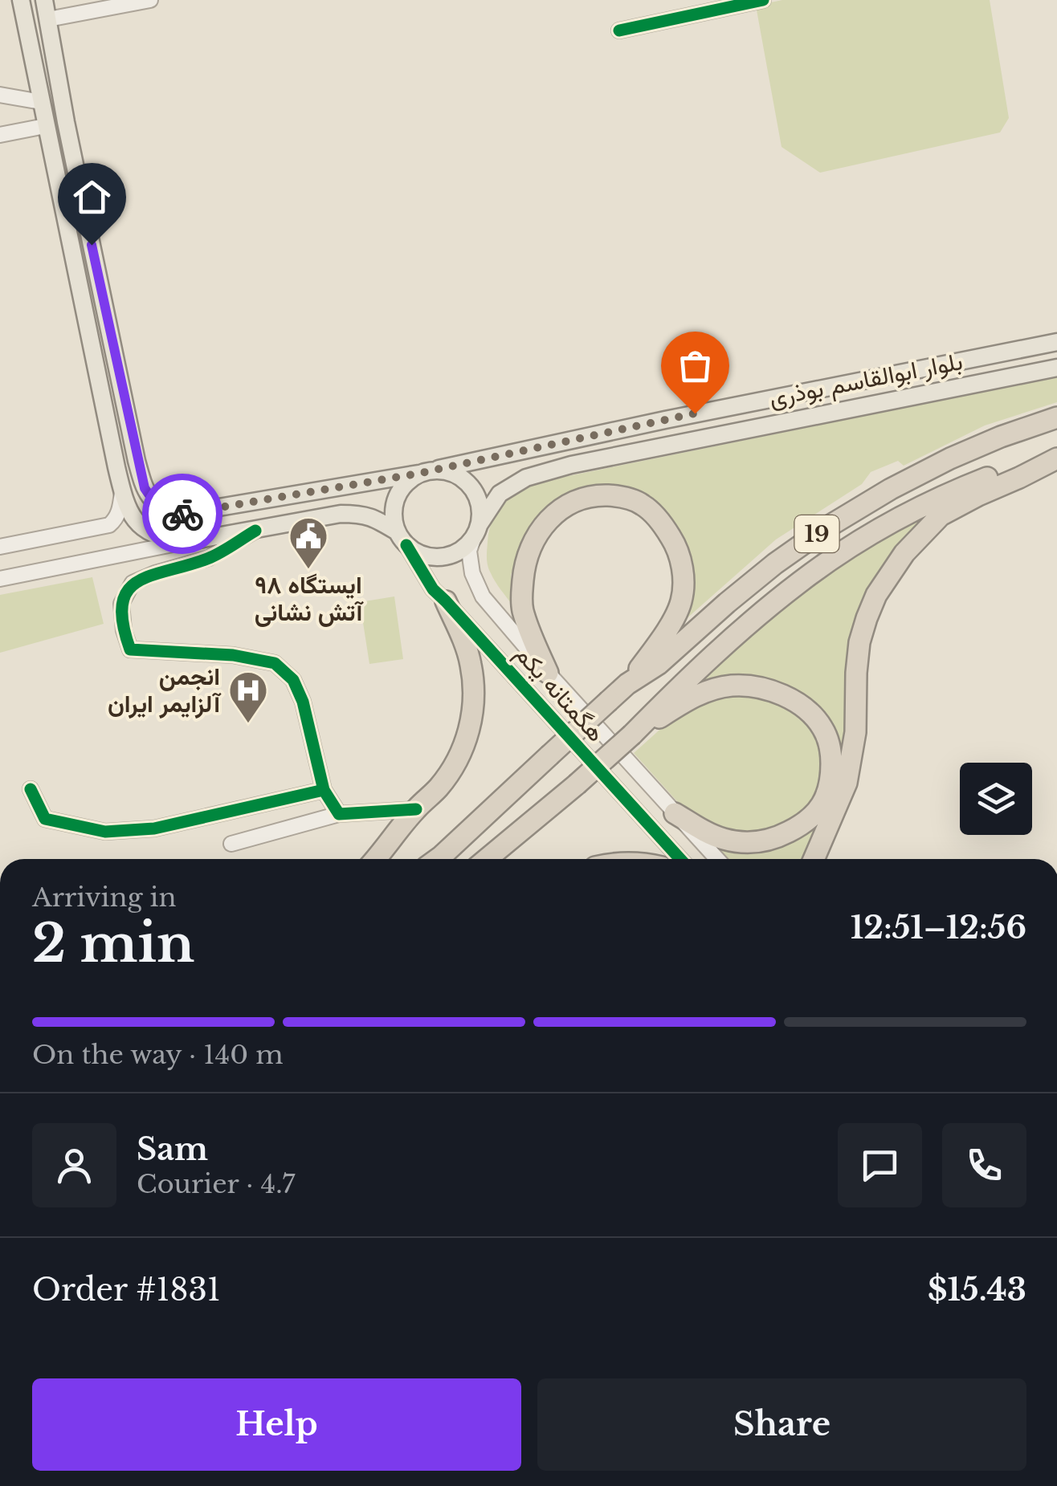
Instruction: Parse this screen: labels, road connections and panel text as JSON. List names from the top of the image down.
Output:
{
  "streets": {
    "highway": ["19"],
    "main road": ["بلوار ابوالقاسم بوذری"],
    "street": ["هگمتانه یکم"]
  },
  "crossings": [
    ["بلوار ابوالقاسم بوذری", "هگمتانه یکم"]
  ],
  "places": {
    "public building": ["ایستگاه ۹۸ آتش نشانی"],
    "hospital": ["انجمن آلزایمر ایران"]
  },
  "page": {
    "heading": ["2 min", "Arriving in", "12:51–12:56"],
    "panel": [
      "Sam",
      "Courier · 4.7",
      "Order #1831",
      "$15.43"
    ],
    "bar": "On the way · 140 m",
    "buttons": ["Help", "Share"]
  }
}
